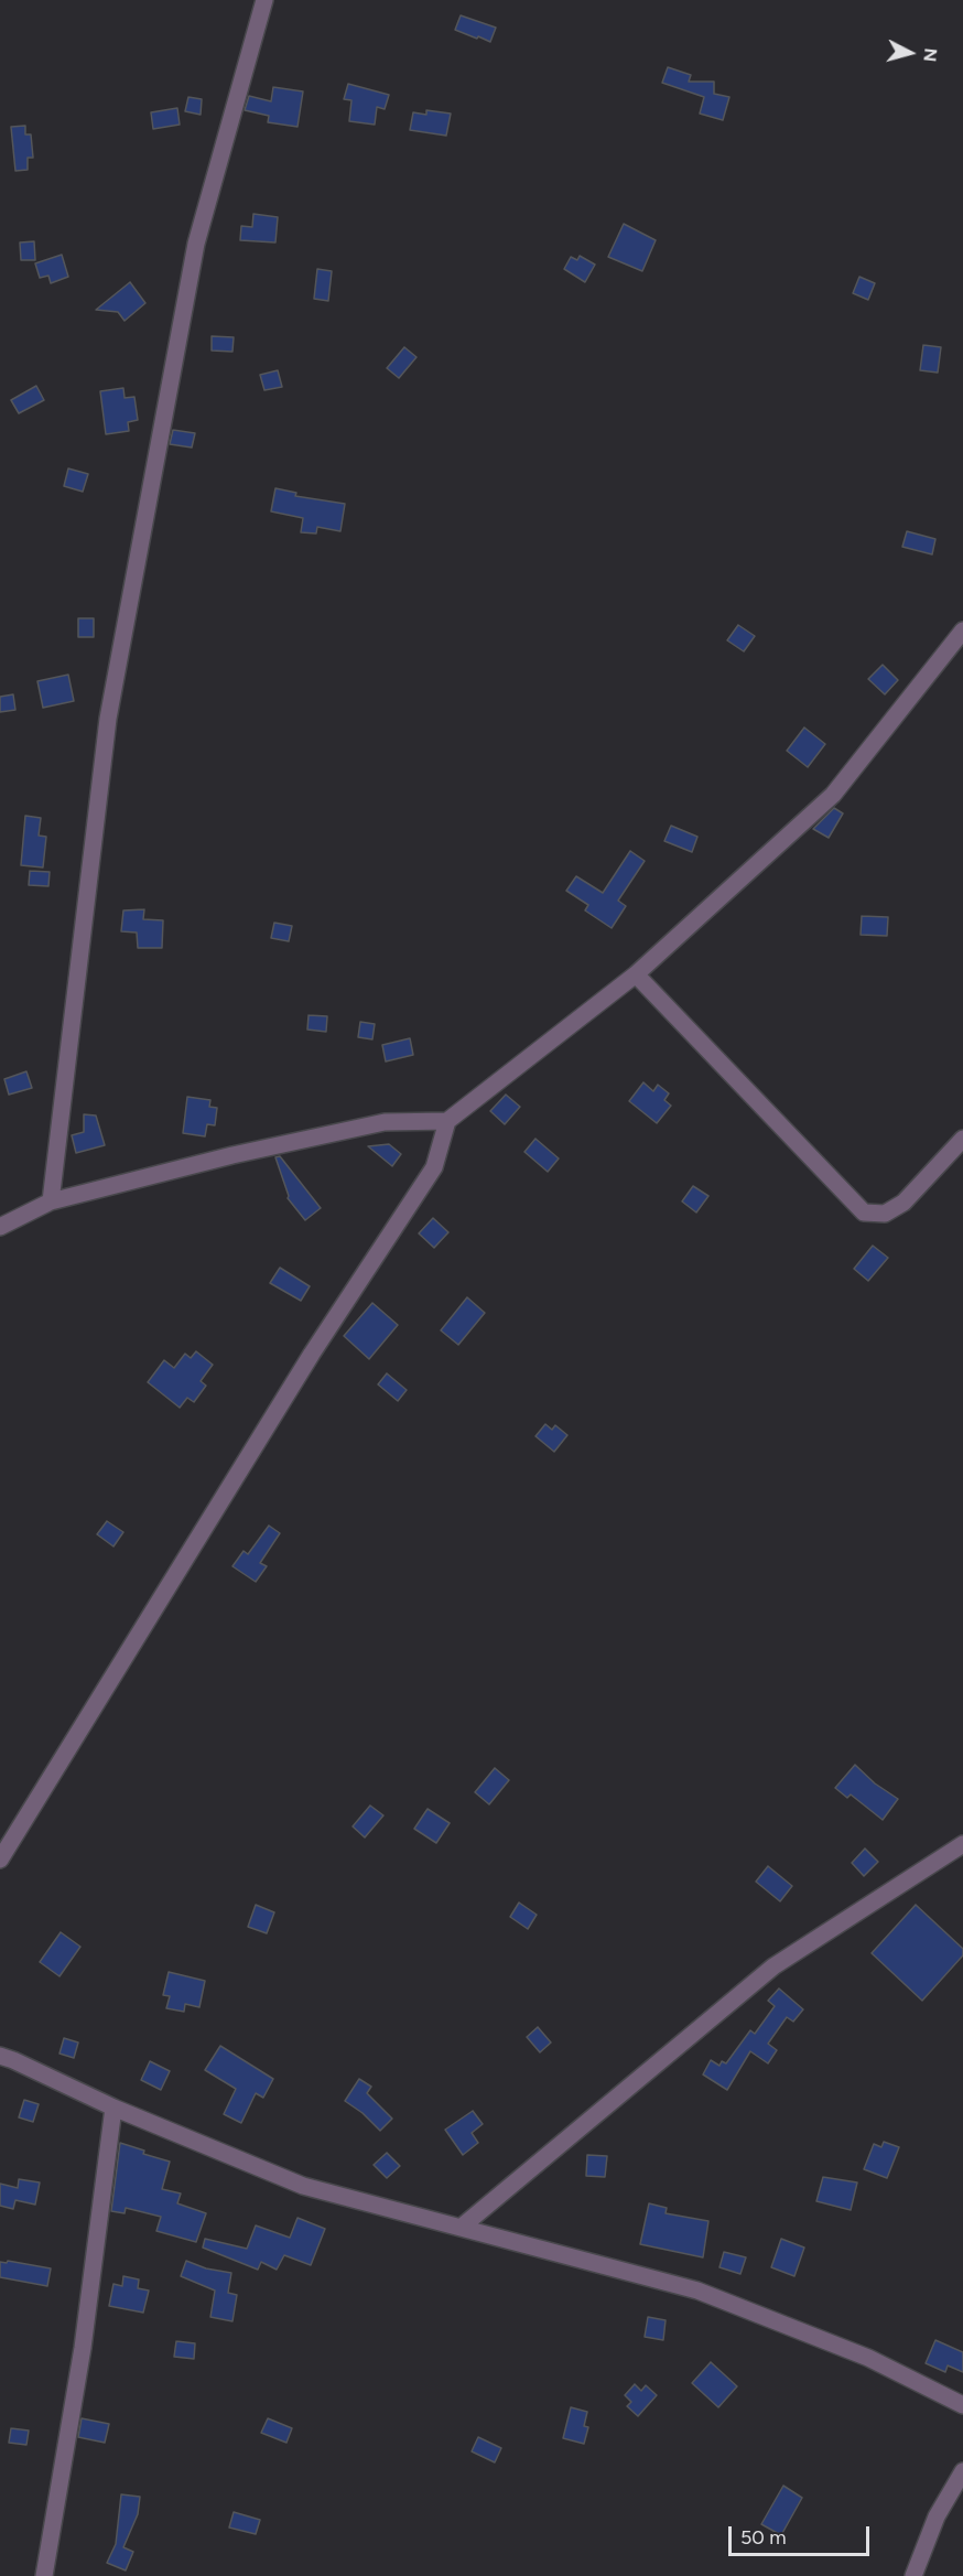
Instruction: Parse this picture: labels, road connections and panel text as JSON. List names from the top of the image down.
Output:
{
  "scale_bar": "50 m",
  "north": "right"
}
